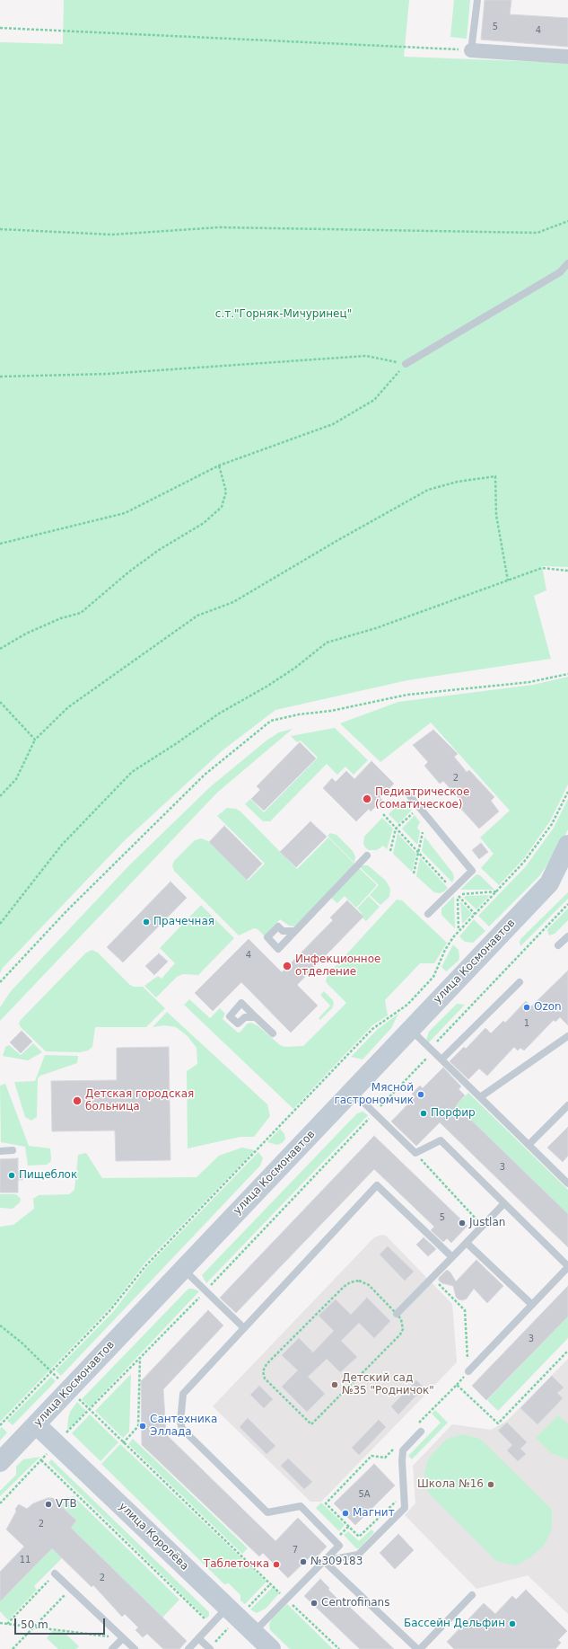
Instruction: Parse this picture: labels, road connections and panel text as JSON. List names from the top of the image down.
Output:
{
  "streets": {
    "main road": ["улица Космонавтов", "улица Королёва"]
  },
  "crossings": [
    ["улица Космонавтов", "улица Королёва"]
  ],
  "parks": ["с.т.\"Горняк-Мичуринец\""],
  "places": [
    "Педиатрическое (соматическое)",
    "Прачечная",
    "Инфекционное отделение",
    "Ozon",
    "Мясной гастрономчик",
    "Детская городская больница",
    "Порфир",
    "Пищеблок",
    "Justlan",
    "Детский сад №35 \"Родничок\"",
    "Сантехника Эллада",
    "Школа №16",
    "VTB",
    "Магнит",
    "№309183",
    "Таблеточка",
    "Centrofinans",
    "Бассейн Дельфин"
  ],
  "house_numbers": [
    "5",
    "4",
    "2",
    "4",
    "1",
    "3",
    "5",
    "3",
    "5А",
    "2",
    "7",
    "11",
    "2"
  ],
  "scale_bar": "50 m"
}
